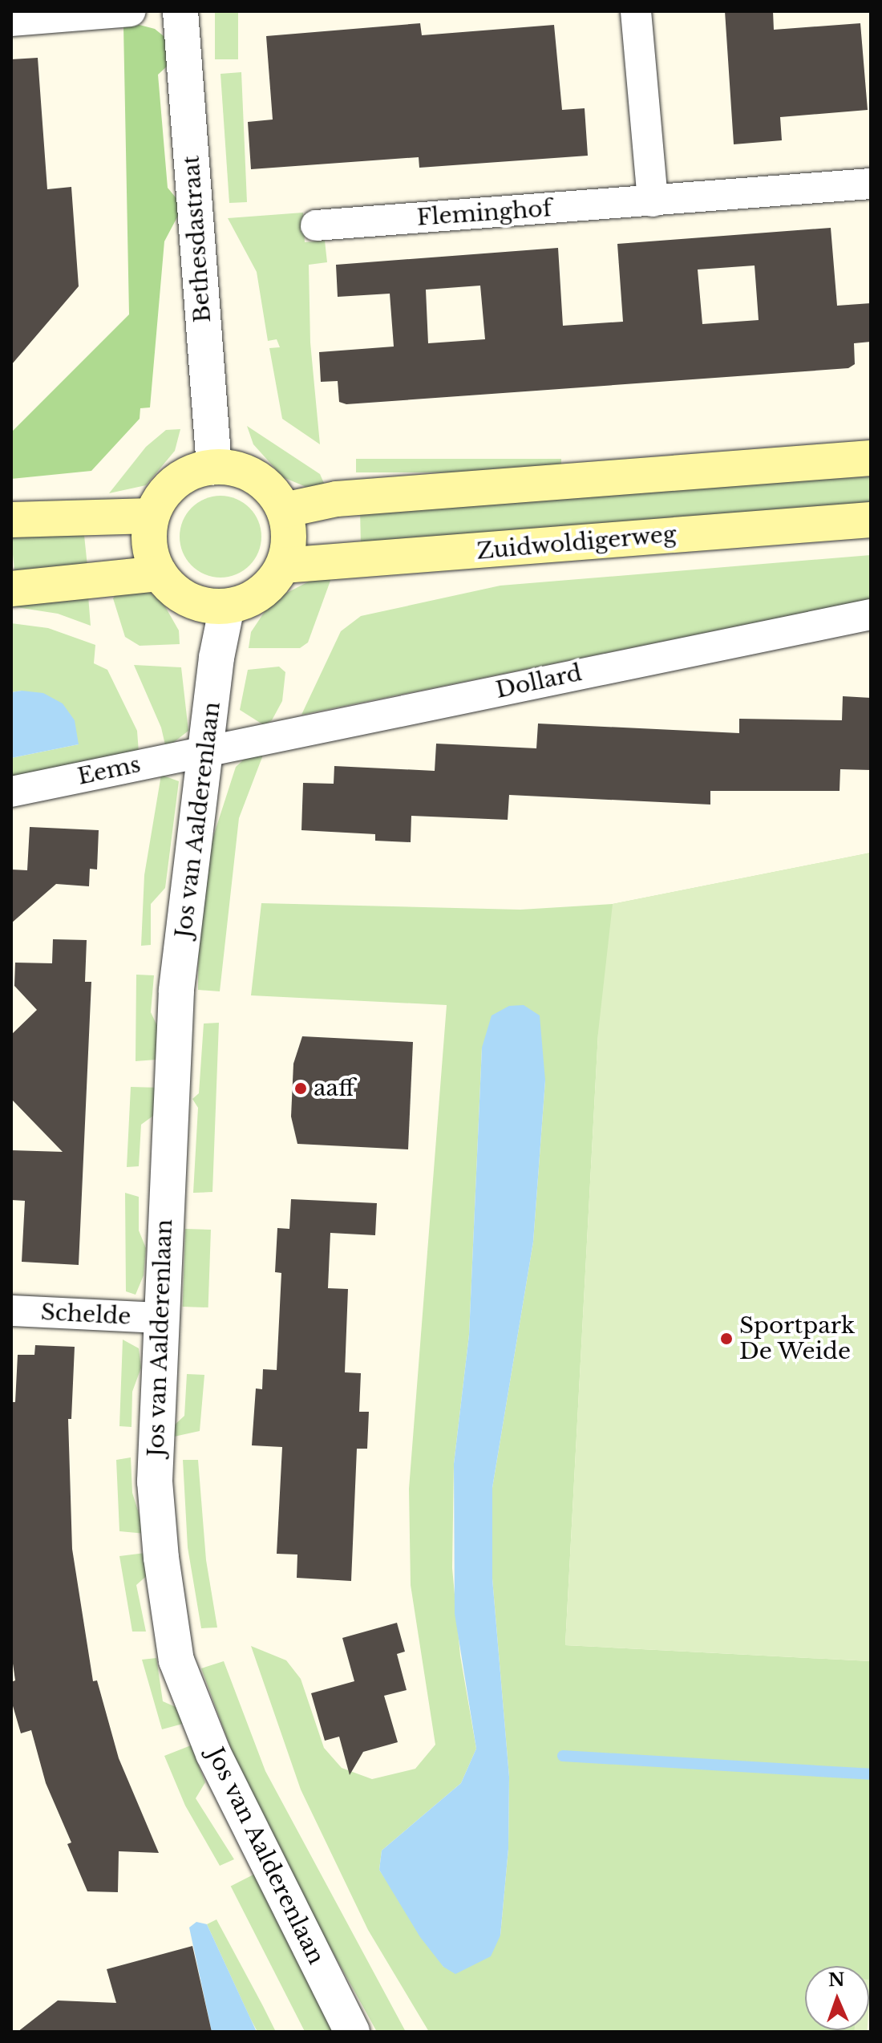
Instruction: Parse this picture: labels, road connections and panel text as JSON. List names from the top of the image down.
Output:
{
  "streets": {
    "main road": ["Zuidwoldigerweg"],
    "street": [
      "Fleminghof",
      "Bethesdastraat",
      "Dollard",
      "Eems",
      "Jos van Aalderenlaan",
      "Schelde"
    ]
  },
  "crossings": [
    ["Bethesdastraat", "Zuidwoldigerweg"],
    ["Bethesdastraat", "Jos van Aalderenlaan"],
    ["Zuidwoldigerweg", "Jos van Aalderenlaan"],
    ["Dollard", "Eems"],
    ["Dollard", "Jos van Aalderenlaan"],
    ["Eems", "Jos van Aalderenlaan"],
    ["Jos van Aalderenlaan", "Schelde"]
  ],
  "places": ["aaff", "Sportpark De Weide"],
  "north": "top"
}
